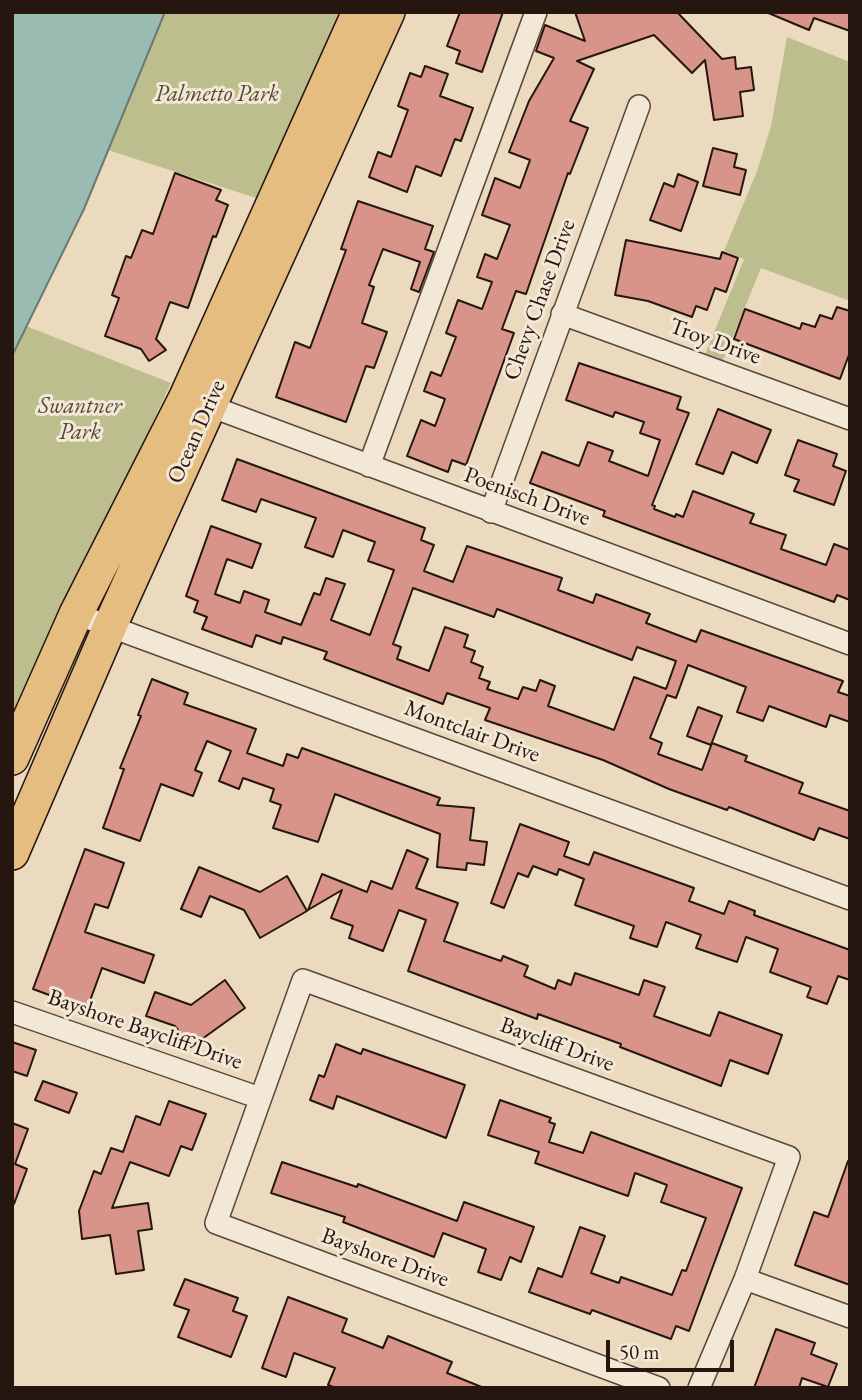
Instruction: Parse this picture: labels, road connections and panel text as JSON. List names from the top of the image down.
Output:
{
  "streets": {
    "main road": ["Ocean Drive"],
    "street": [
      "Chevy Chase Drive",
      "Troy Drive",
      "Poenisch Drive",
      "Montclair Drive",
      "Bayshore Baycliff Drive",
      "Baycliff Drive",
      "Bayshore Drive"
    ]
  },
  "crossings": [
    ["Chevy Chase Drive", "Troy Drive"],
    ["Chevy Chase Drive", "Poenisch Drive"],
    ["Ocean Drive", "Poenisch Drive"],
    ["Ocean Drive", "Montclair Drive"],
    ["Bayshore Baycliff Drive", "Baycliff Drive"],
    ["Bayshore Baycliff Drive", "Bayshore Drive"],
    ["Baycliff Drive", "Bayshore Drive"]
  ],
  "parks": ["Palmetto Park", "Swantner Park"],
  "scale_bar": "50 m"
}
